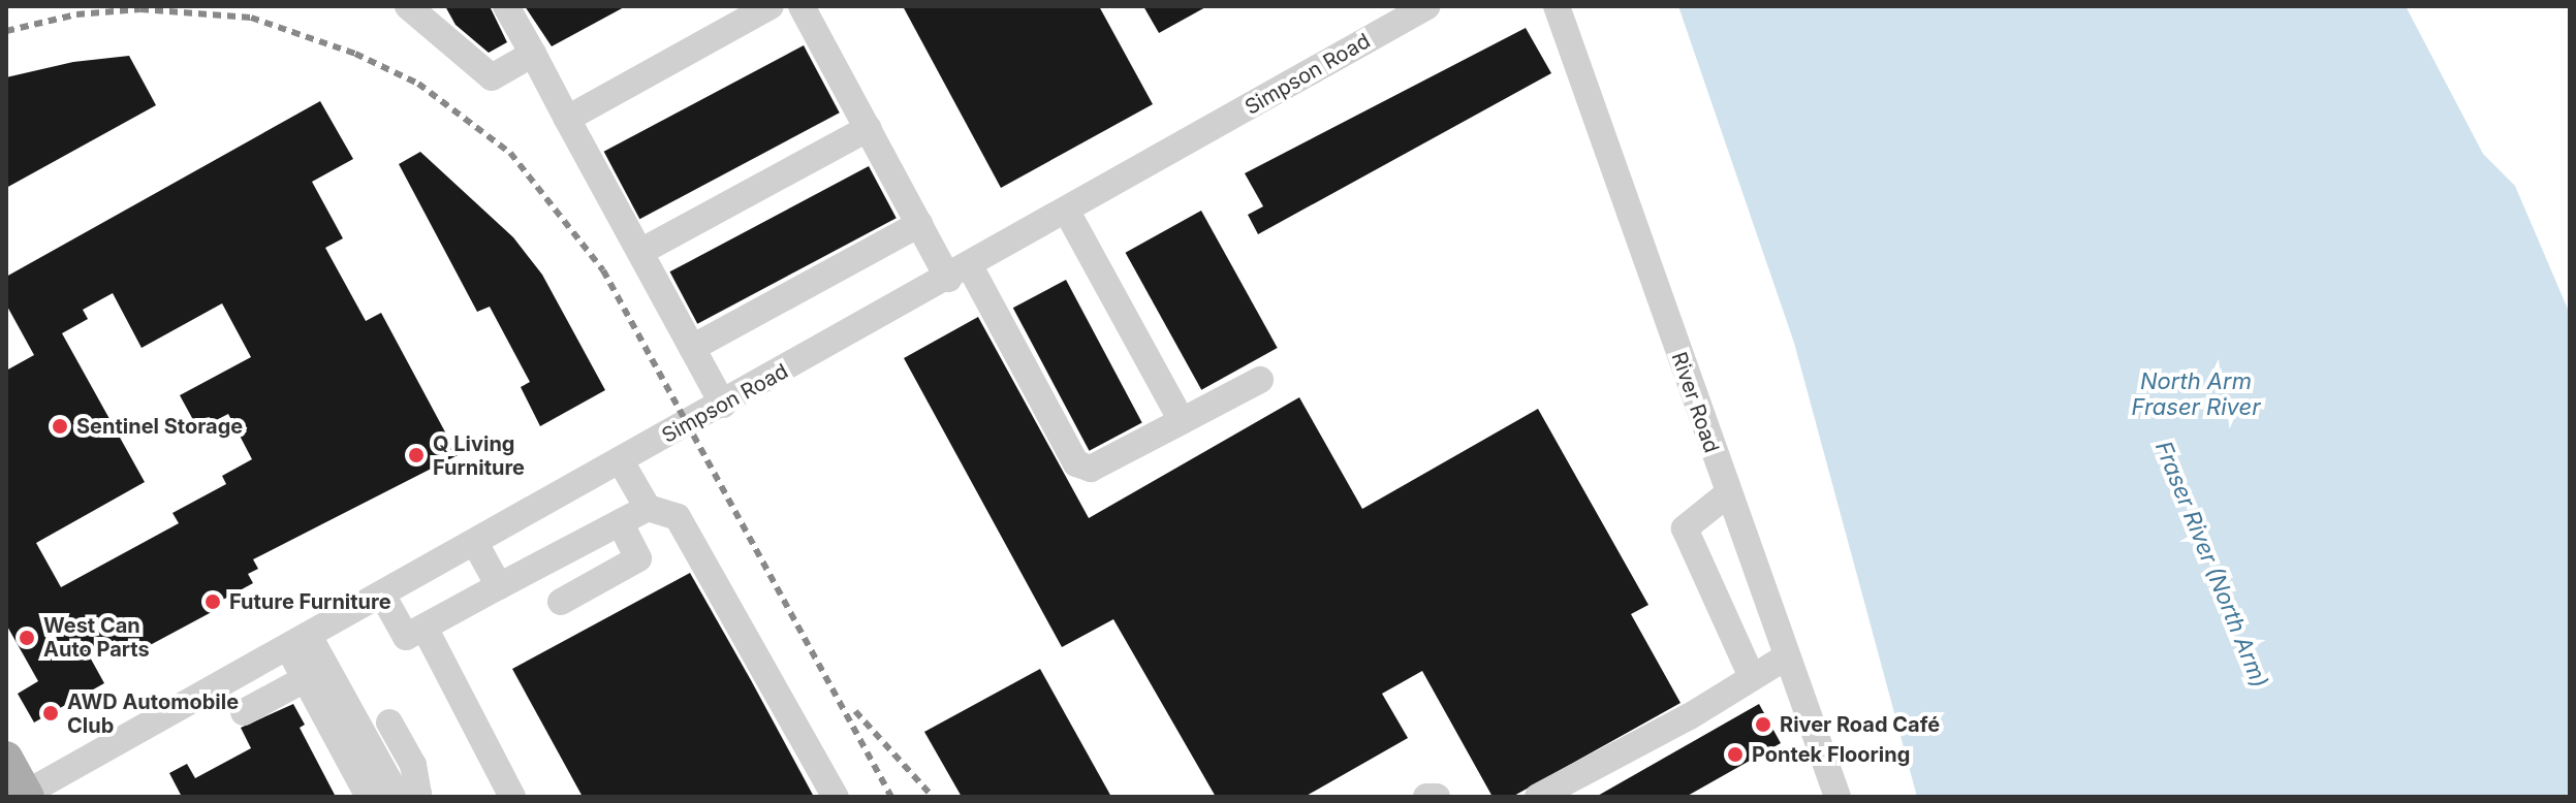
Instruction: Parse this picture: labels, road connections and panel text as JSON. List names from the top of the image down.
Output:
{
  "streets": {
    "street": ["Simpson Road", "River Road"]
  },
  "water": ["North Arm Fraser River", "Fraser River (North Arm)"],
  "places": [
    "Sentinel Storage",
    "Q Living Furniture",
    "Future Furniture",
    "West Can Auto Parts",
    "AWD Automobile Club",
    "River Road Café",
    "Pontek Flooring"
  ]
}
